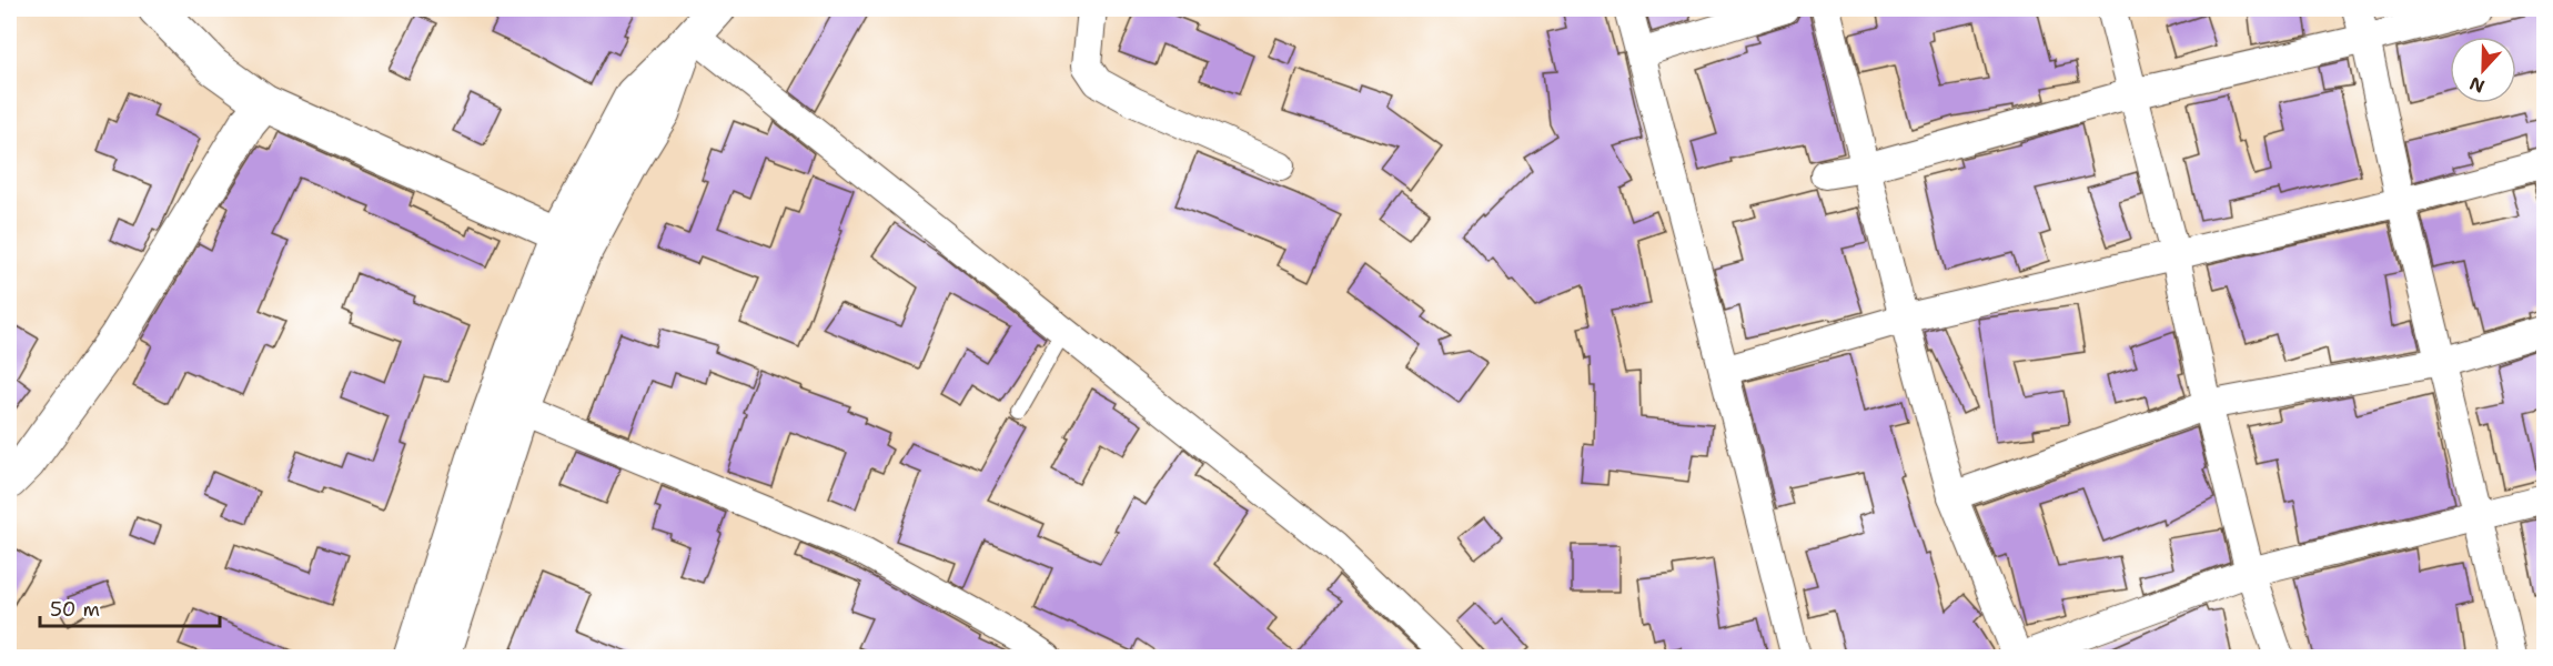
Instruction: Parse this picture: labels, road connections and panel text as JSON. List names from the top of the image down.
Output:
{
  "scale_bar": "50 m",
  "north": "bottom"
}
